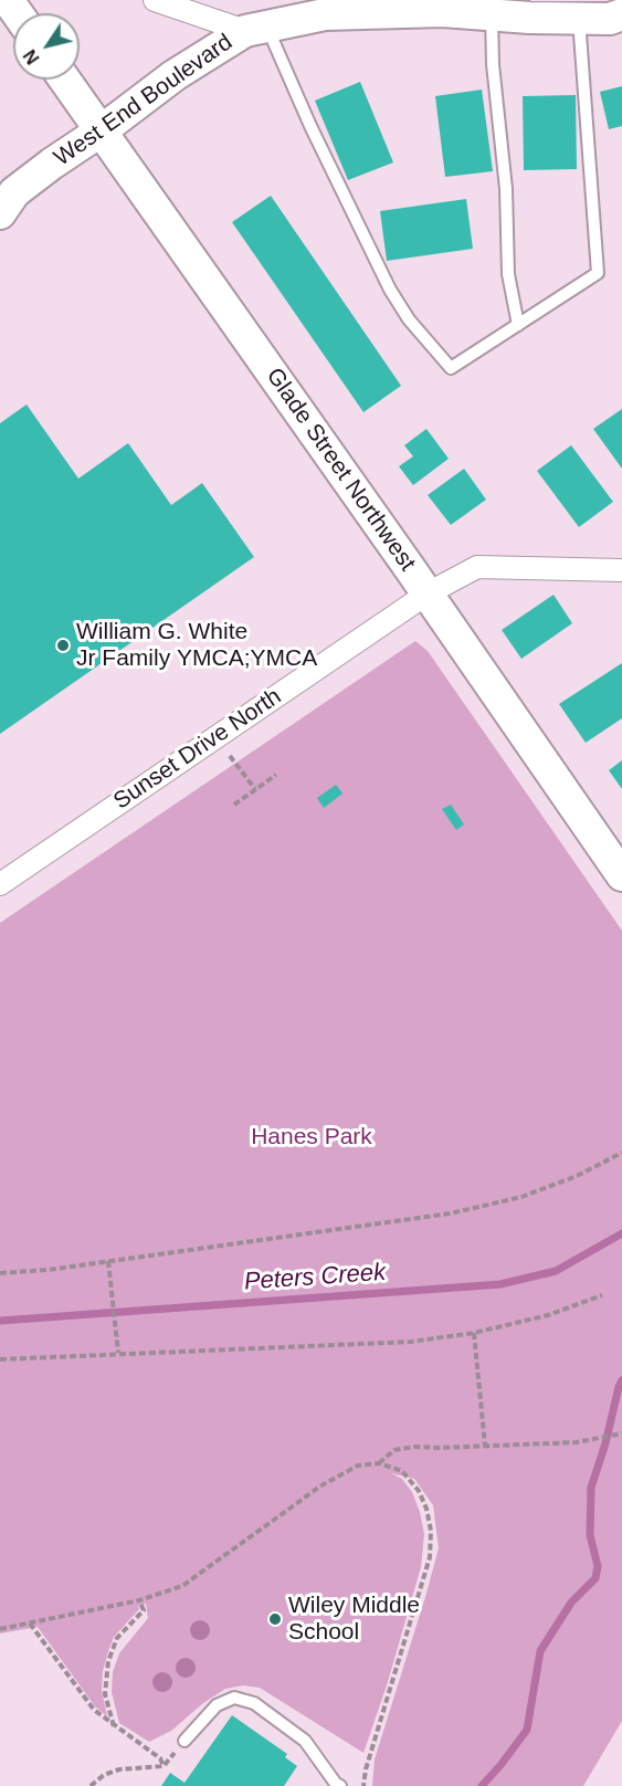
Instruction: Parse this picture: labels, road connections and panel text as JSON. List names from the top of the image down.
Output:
{
  "streets": {
    "street": ["West End Boulevard", "Glade Street Northwest", "Sunset Drive North"]
  },
  "crossings": [
    ["West End Boulevard", "Glade Street Northwest"],
    ["Glade Street Northwest", "Sunset Drive North"]
  ],
  "water": ["Peters Creek"],
  "parks": ["Hanes Park"],
  "places": ["William G. White Jr Family YMCA;YMCA", "Wiley Middle School"],
  "north": "bottom left"
}
